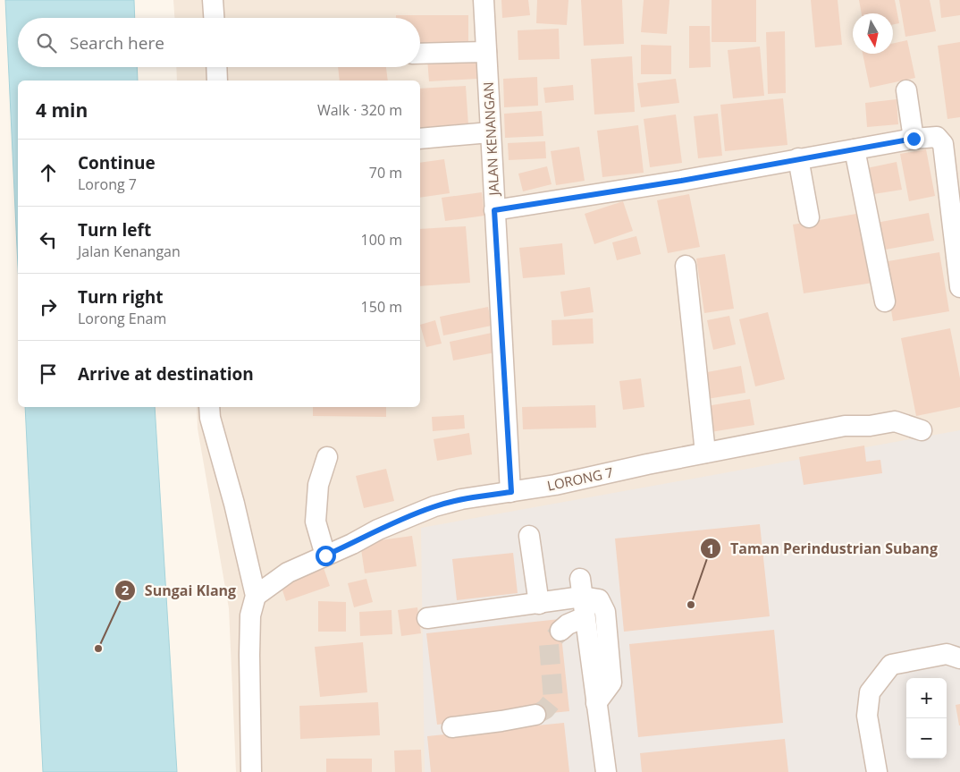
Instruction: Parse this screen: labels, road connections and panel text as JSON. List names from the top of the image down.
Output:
{
  "streets": {
    "street": ["JALAN KENANGAN", "LORONG 7"]
  },
  "crossings": [
    ["JALAN KENANGAN", "LORONG 7"]
  ],
  "places": ["Taman Perindustrian Subang", "Sungai Klang"],
  "north": "bottom",
  "page": {
    "search": "Search here",
    "heading": ["4 min", "Walk · 320 m"],
    "list": [
      ["Continue", "Lorong 7", "70 m"],
      ["Turn left", "Jalan Kenangan", "100 m"],
      ["Turn right", "Lorong Enam", "150 m"],
      "Arrive at destination"
    ],
    "map_buttons": ["+", "−"]
  }
}
